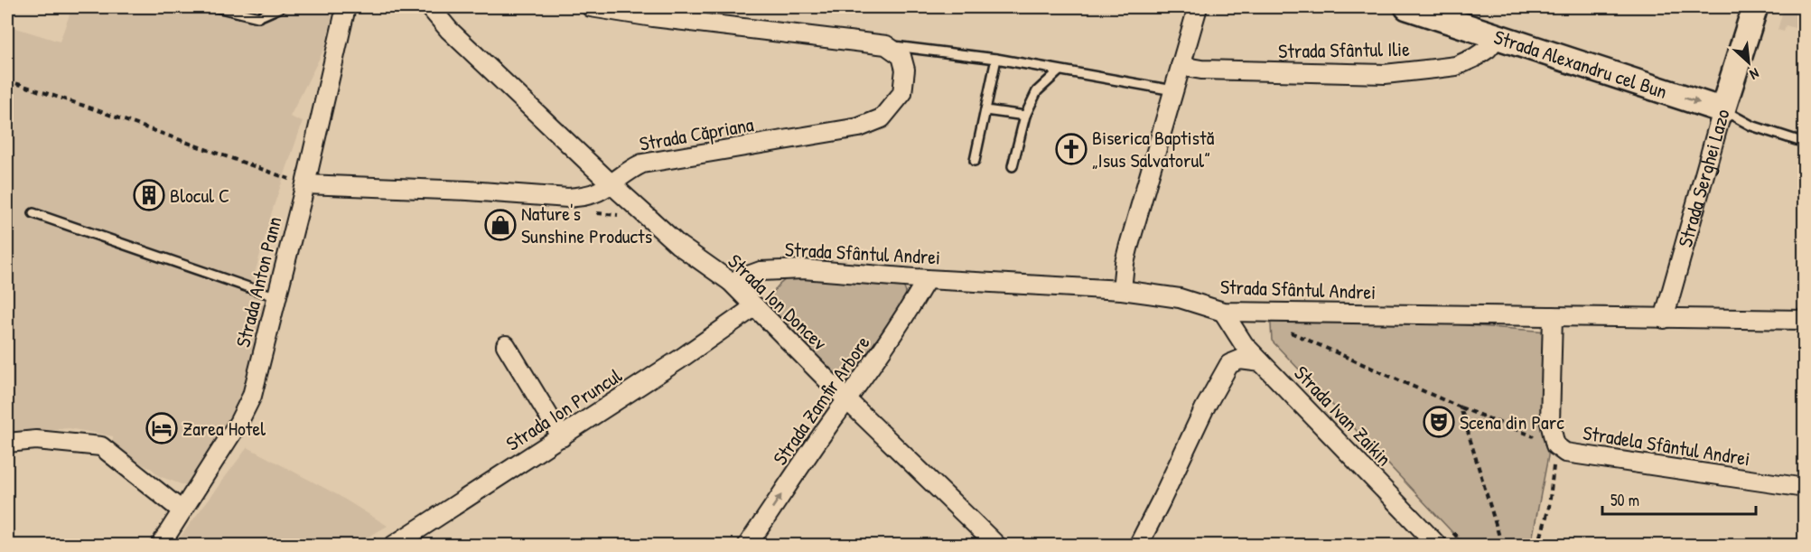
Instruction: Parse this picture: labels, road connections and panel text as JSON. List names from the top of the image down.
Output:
{
  "streets": {
    "main road": ["Strada Alexandru cel Bun", "Strada Serghei Lazo"],
    "street": [
      "Strada Sfântul Ilie",
      "Strada Căpriana",
      "Strada Sfântul Andrei",
      "Strada Anton Pann",
      "Strada Ion Doncev",
      "Strada Zamfir Arbore",
      "Strada Ion Pruncul",
      "Strada Ivan Zaikin",
      "Stradela Sfântul Andrei"
    ]
  },
  "crossings": [
    ["Strada Sfântul Ilie", "Strada Alexandru cel Bun"],
    ["Strada Alexandru cel Bun", "Strada Serghei Lazo"],
    ["Strada Căpriana", "Strada Anton Pann"],
    ["Strada Căpriana", "Strada Ion Doncev"],
    ["Strada Serghei Lazo", "Strada Sfântul Andrei"],
    ["Strada Sfântul Andrei", "Strada Ion Doncev"],
    ["Strada Sfântul Andrei", "Strada Zamfir Arbore"],
    ["Strada Sfântul Andrei", "Strada Ivan Zaikin"],
    ["Strada Sfântul Andrei", "Stradela Sfântul Andrei"],
    ["Strada Ion Doncev", "Strada Zamfir Arbore"],
    ["Strada Ion Doncev", "Strada Ion Pruncul"]
  ],
  "one_way": ["Strada Alexandru cel Bun", "Strada Zamfir Arbore"],
  "places": {
    "church": ["Biserica Baptistă „Isus Salvatorul”"],
    "building": ["Blocul C"],
    "shop": ["Nature's Sunshine Products"],
    "theatre": ["Scena din Parc"],
    "hotel": ["Zarea Hotel"]
  },
  "scale_bar": "50 m",
  "north": "bottom right"
}
